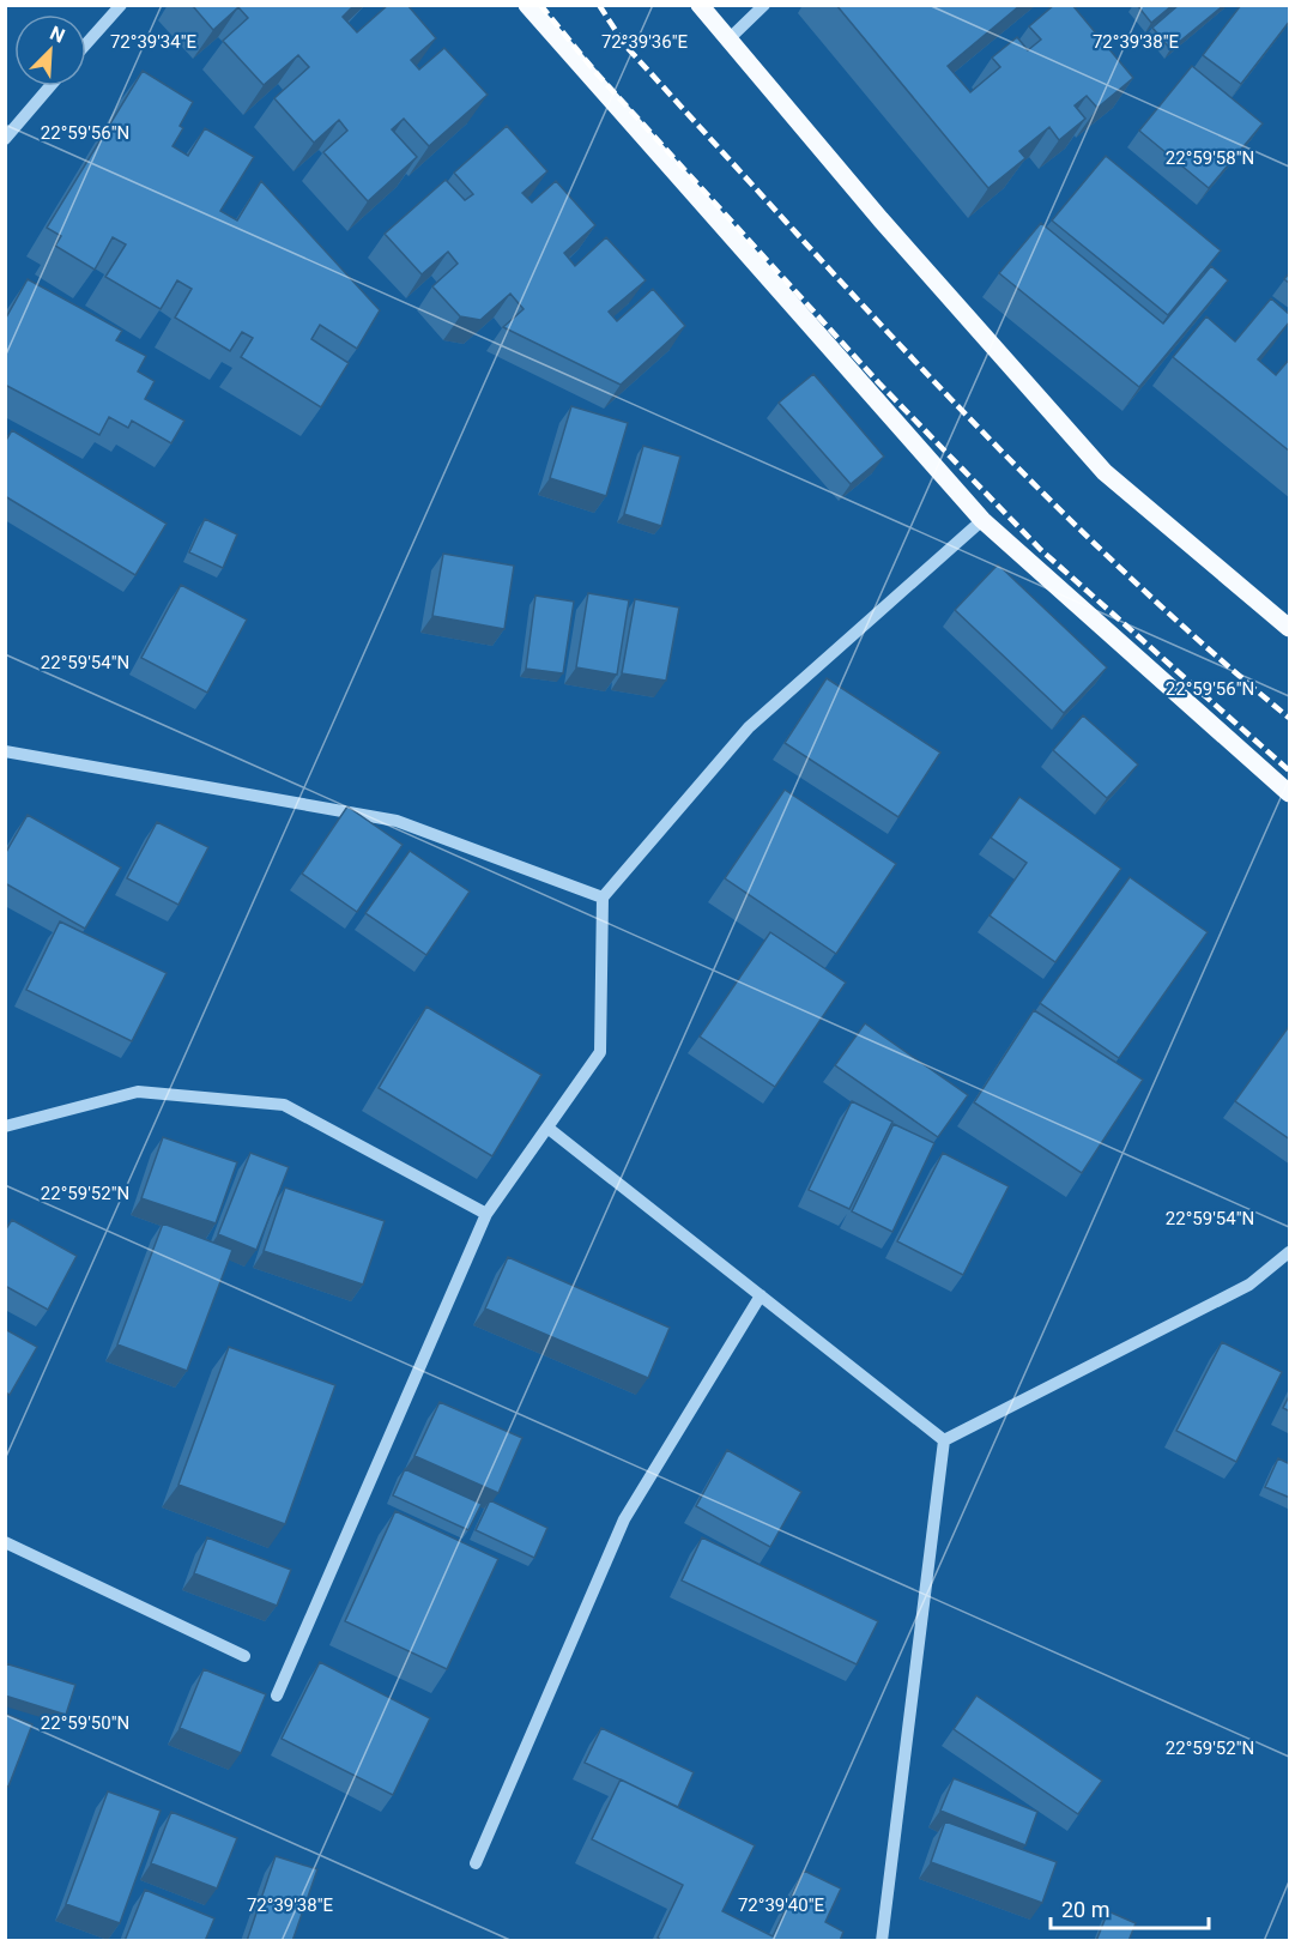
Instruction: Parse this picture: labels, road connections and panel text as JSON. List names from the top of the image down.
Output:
{
  "scale_bar": "20 m",
  "north": "top right",
  "coordinates": [
    "72°39'34\"E",
    "72°39'36\"E",
    "72°39'38\"E",
    "22°59'56\"N",
    "22°59'58\"N",
    "22°59'54\"N",
    "22°59'52\"N",
    "22°59'50\"N",
    "72°39'40\"E"
  ]
}
